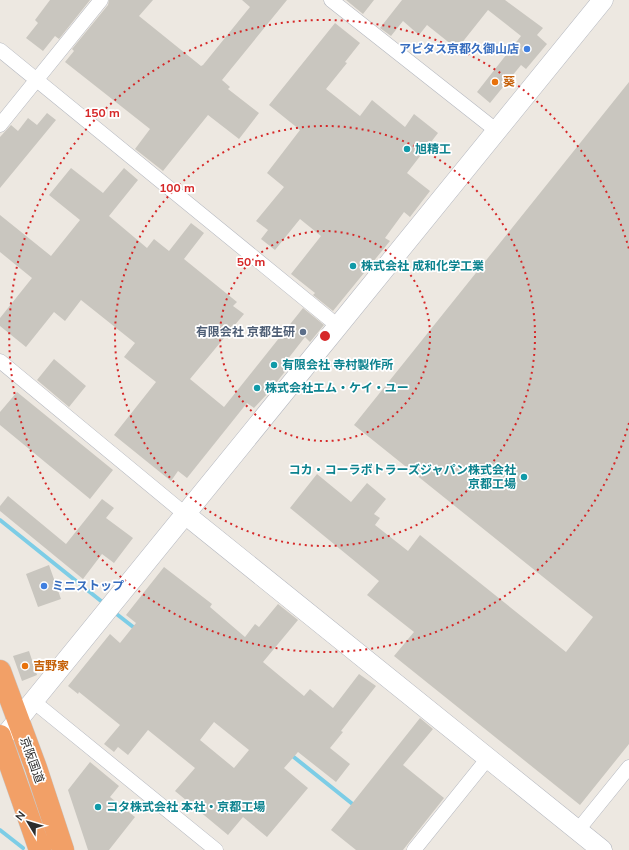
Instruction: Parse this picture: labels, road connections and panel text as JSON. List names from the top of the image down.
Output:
{
  "streets": {
    "highway": ["京阪国道"]
  },
  "places": [
    "アビタス京都久御山店",
    "葵",
    "旭精工",
    "株式会社 成和化学工業",
    "有限会社 京都生研",
    "有限会社 寺村製作所",
    "株式会社エム・ケイ・ユー",
    "コカ・コーラボトラーズジャパン株式会社 京都工場",
    "ミニストップ",
    "吉野家",
    "コタ株式会社 本社・京都工場"
  ],
  "north": "top left",
  "rings": ["150 m", "100 m", "50 m"]
}
